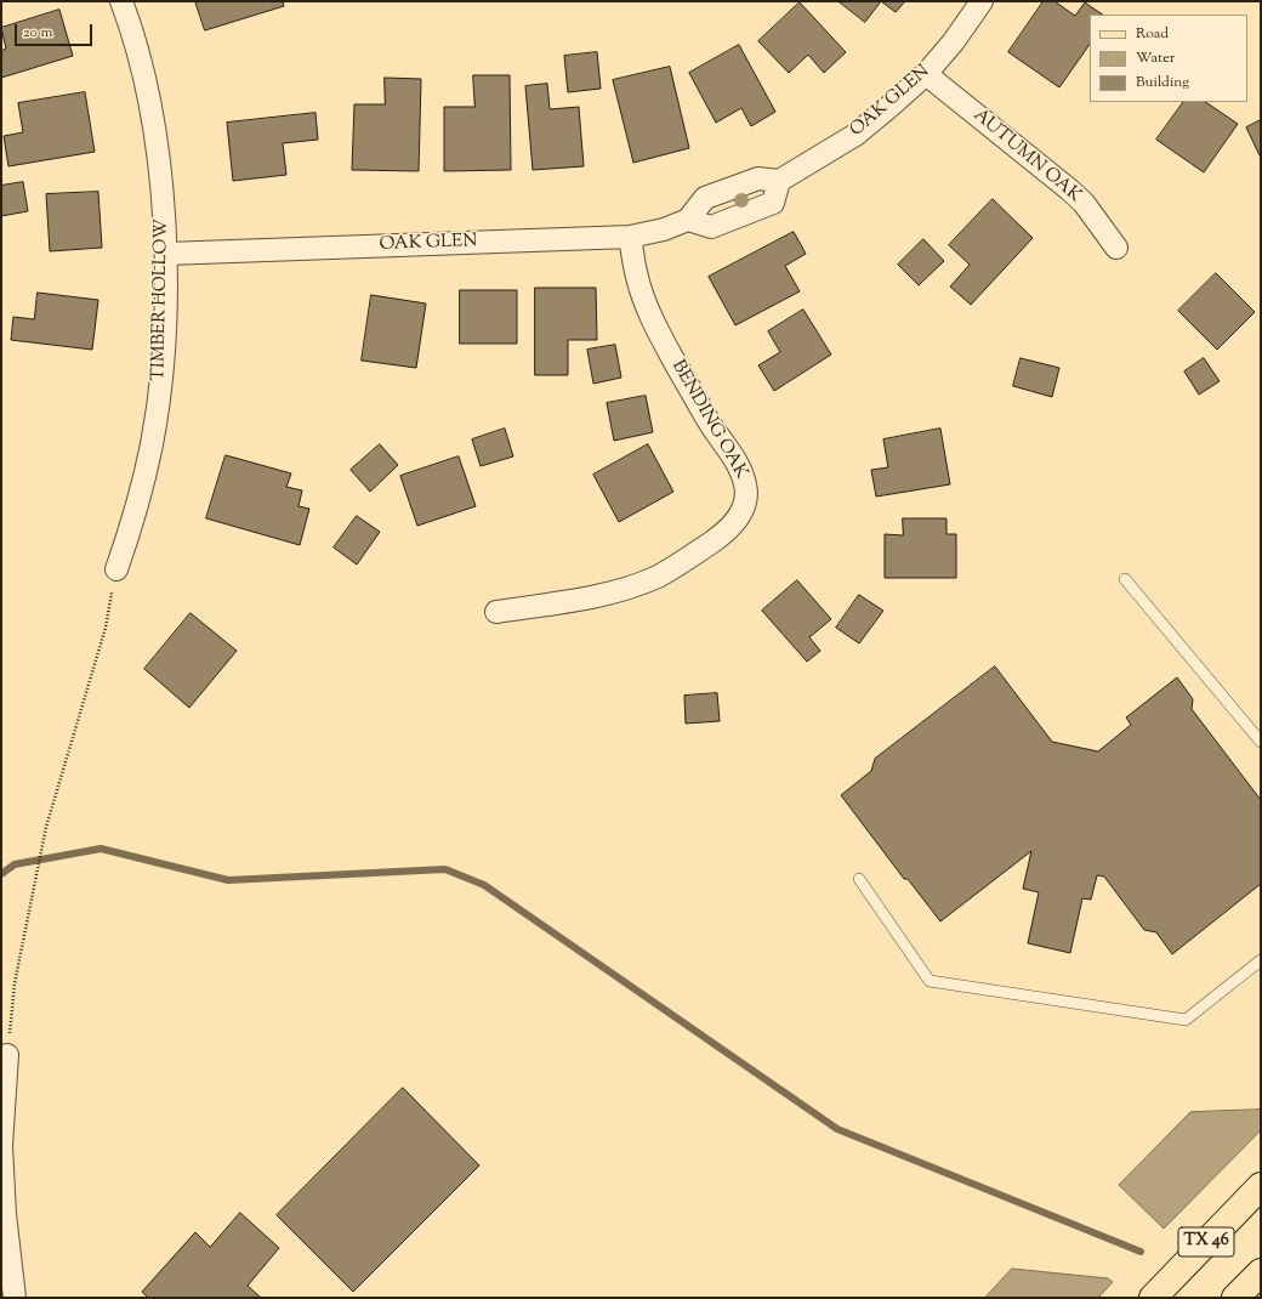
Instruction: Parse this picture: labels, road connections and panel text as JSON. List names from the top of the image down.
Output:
{
  "streets": {
    "main road": ["TX 46"],
    "street": [
      "OAK GLEN",
      "AUTUMN OAK",
      "TIMBER HOLLOW",
      "BENDING OAK"
    ]
  },
  "crossings": [
    ["OAK GLEN", "AUTUMN OAK"],
    ["OAK GLEN", "TIMBER HOLLOW"],
    ["OAK GLEN", "BENDING OAK"]
  ],
  "legend": ["Road", "Water", "Building"],
  "scale_bar": "20 m"
}
